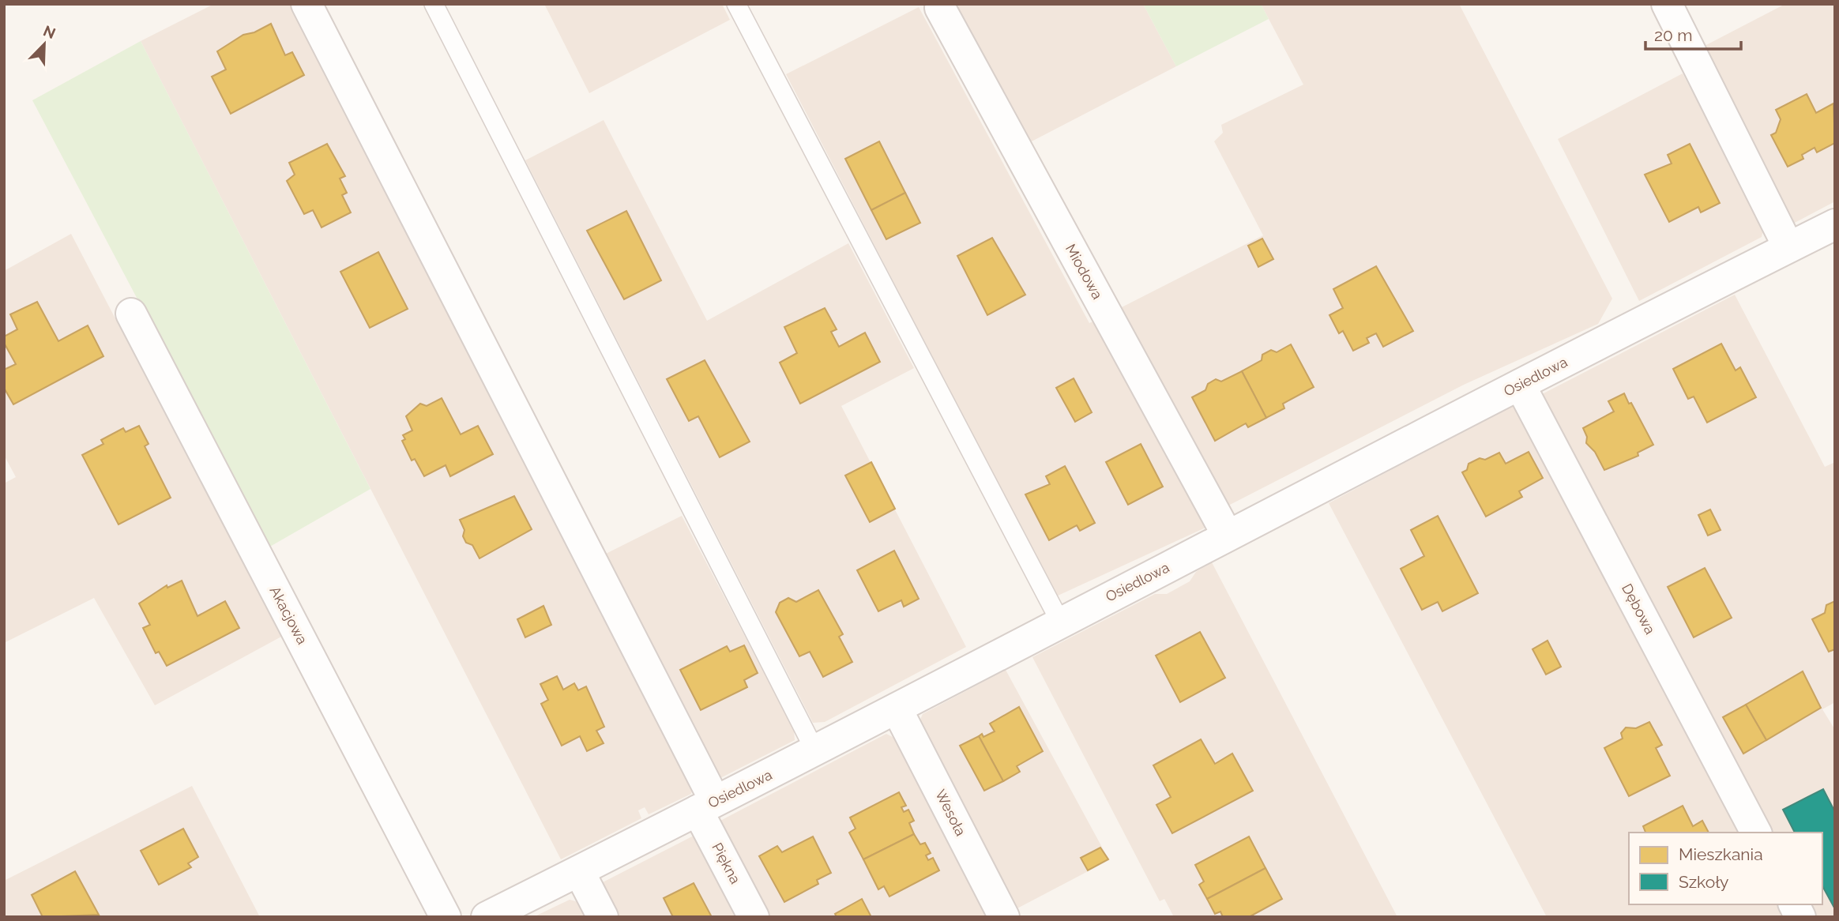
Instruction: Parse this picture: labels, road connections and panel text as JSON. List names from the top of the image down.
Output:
{
  "streets": {
    "street": [
      "Miodowa",
      "Osiedlowa",
      "Dębowa",
      "Akacjowa",
      "Wesoła",
      "Piękna"
    ]
  },
  "crossings": [
    ["Miodowa", "Osiedlowa"],
    ["Osiedlowa", "Dębowa"],
    ["Osiedlowa", "Wesoła"],
    ["Osiedlowa", "Piękna"]
  ],
  "legend": ["Mieszkania", "Szkoły"],
  "scale_bar": "20 m",
  "north": "top right"
}
